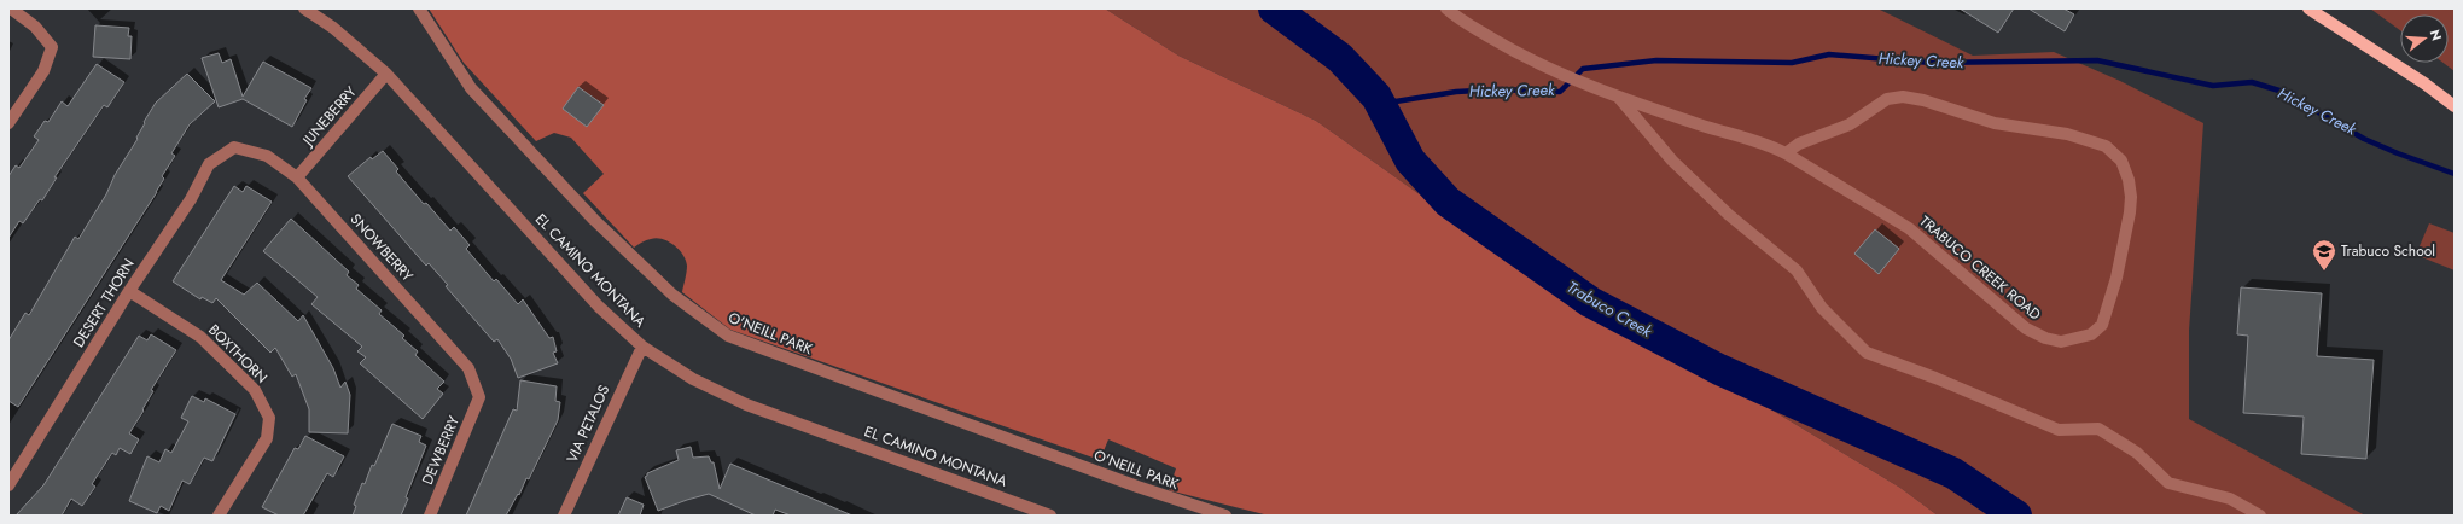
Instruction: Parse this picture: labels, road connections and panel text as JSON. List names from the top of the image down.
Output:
{
  "streets": {
    "street": [
      "JUNEBERRY",
      "SNOWBERRY",
      "TRABUCO CREEK ROAD",
      "EL CAMINO MONTANA",
      "DESERT THORN",
      "O'NEILL PARK",
      "BOXTHORN",
      "VIA PETALOS",
      "DEWBERRY"
    ]
  },
  "crossings": [
    ["JUNEBERRY", "SNOWBERRY"],
    ["JUNEBERRY", "EL CAMINO MONTANA"],
    ["SNOWBERRY", "DESERT THORN"],
    ["SNOWBERRY", "DEWBERRY"],
    ["EL CAMINO MONTANA", "VIA PETALOS"],
    ["DESERT THORN", "BOXTHORN"]
  ],
  "water": ["Hickey Creek", "Trabuco Creek"],
  "places": {
    "school or university": ["Trabuco School"]
  },
  "north": "right"
}
